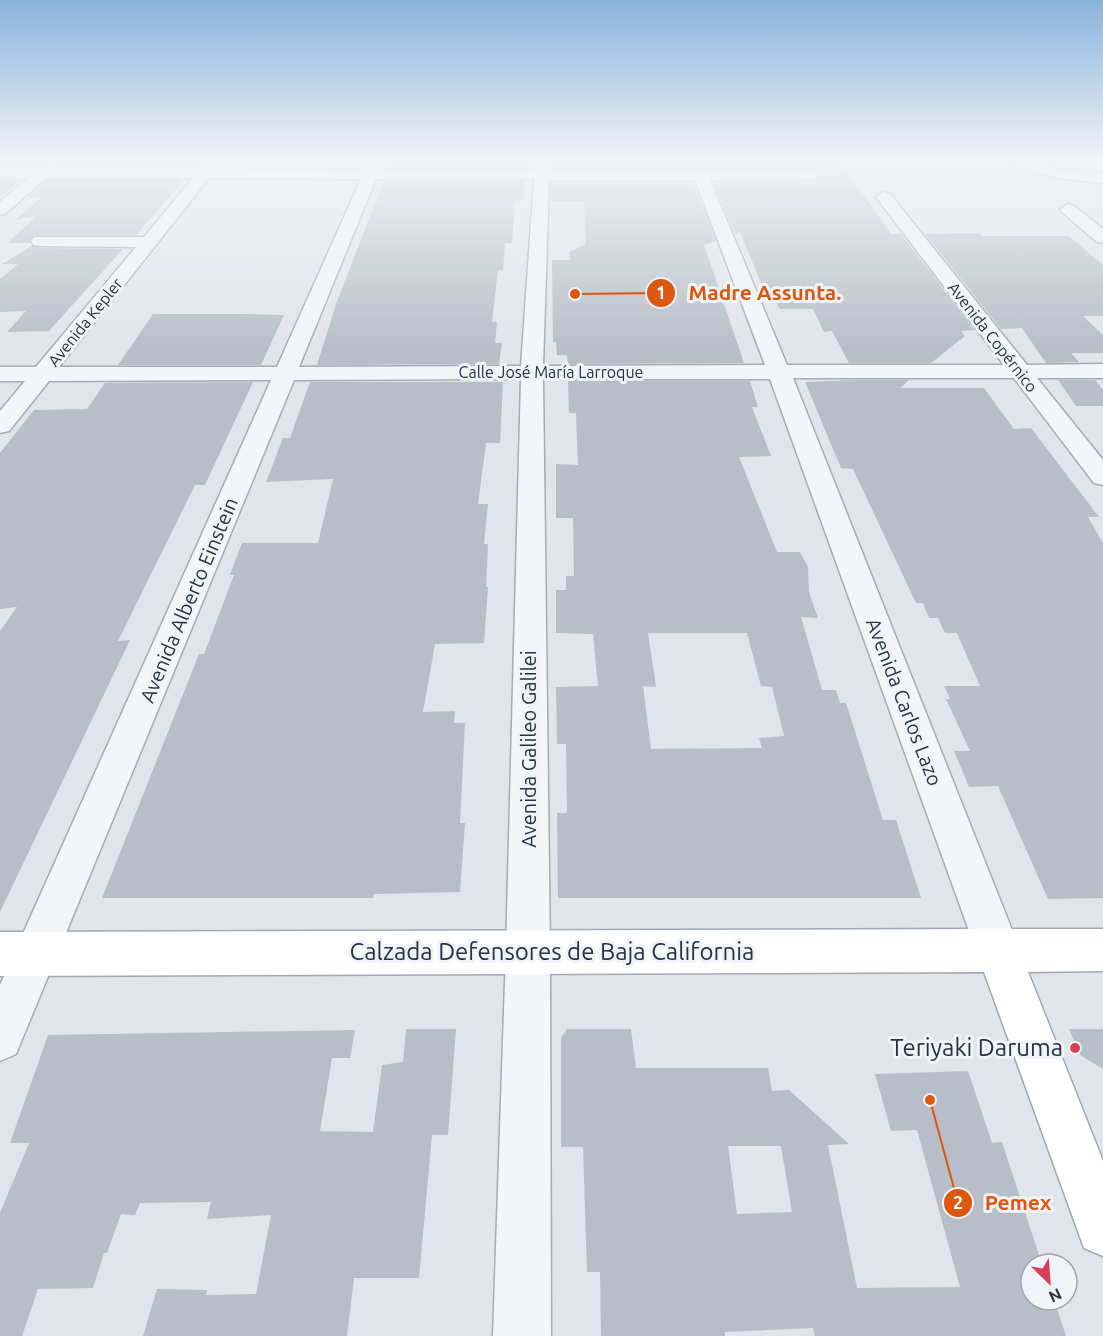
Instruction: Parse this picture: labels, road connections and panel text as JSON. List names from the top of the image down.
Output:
{
  "streets": {
    "main road": ["Avenida Carlos Lazo", "Calzada Defensores de Baja California"],
    "street": [
      "Avenida Kepler",
      "Avenida Copérnico",
      "Calle José María Larroque",
      "Avenida Alberto Einstein",
      "Avenida Galileo Galilei"
    ]
  },
  "crossings": [
    ["Avenida Kepler", "Calle José María Larroque"],
    ["Avenida Copérnico", "Calle José María Larroque"],
    ["Calle José María Larroque", "Avenida Alberto Einstein"],
    ["Calle José María Larroque", "Avenida Carlos Lazo"],
    ["Calle José María Larroque", "Avenida Galileo Galilei"],
    ["Avenida Alberto Einstein", "Calzada Defensores de Baja California"],
    ["Avenida Carlos Lazo", "Calzada Defensores de Baja California"],
    ["Avenida Galileo Galilei", "Calzada Defensores de Baja California"]
  ],
  "places": ["Madre Assunta.", "Teriyaki Daruma", "Pemex"],
  "north": "bottom right"
}
